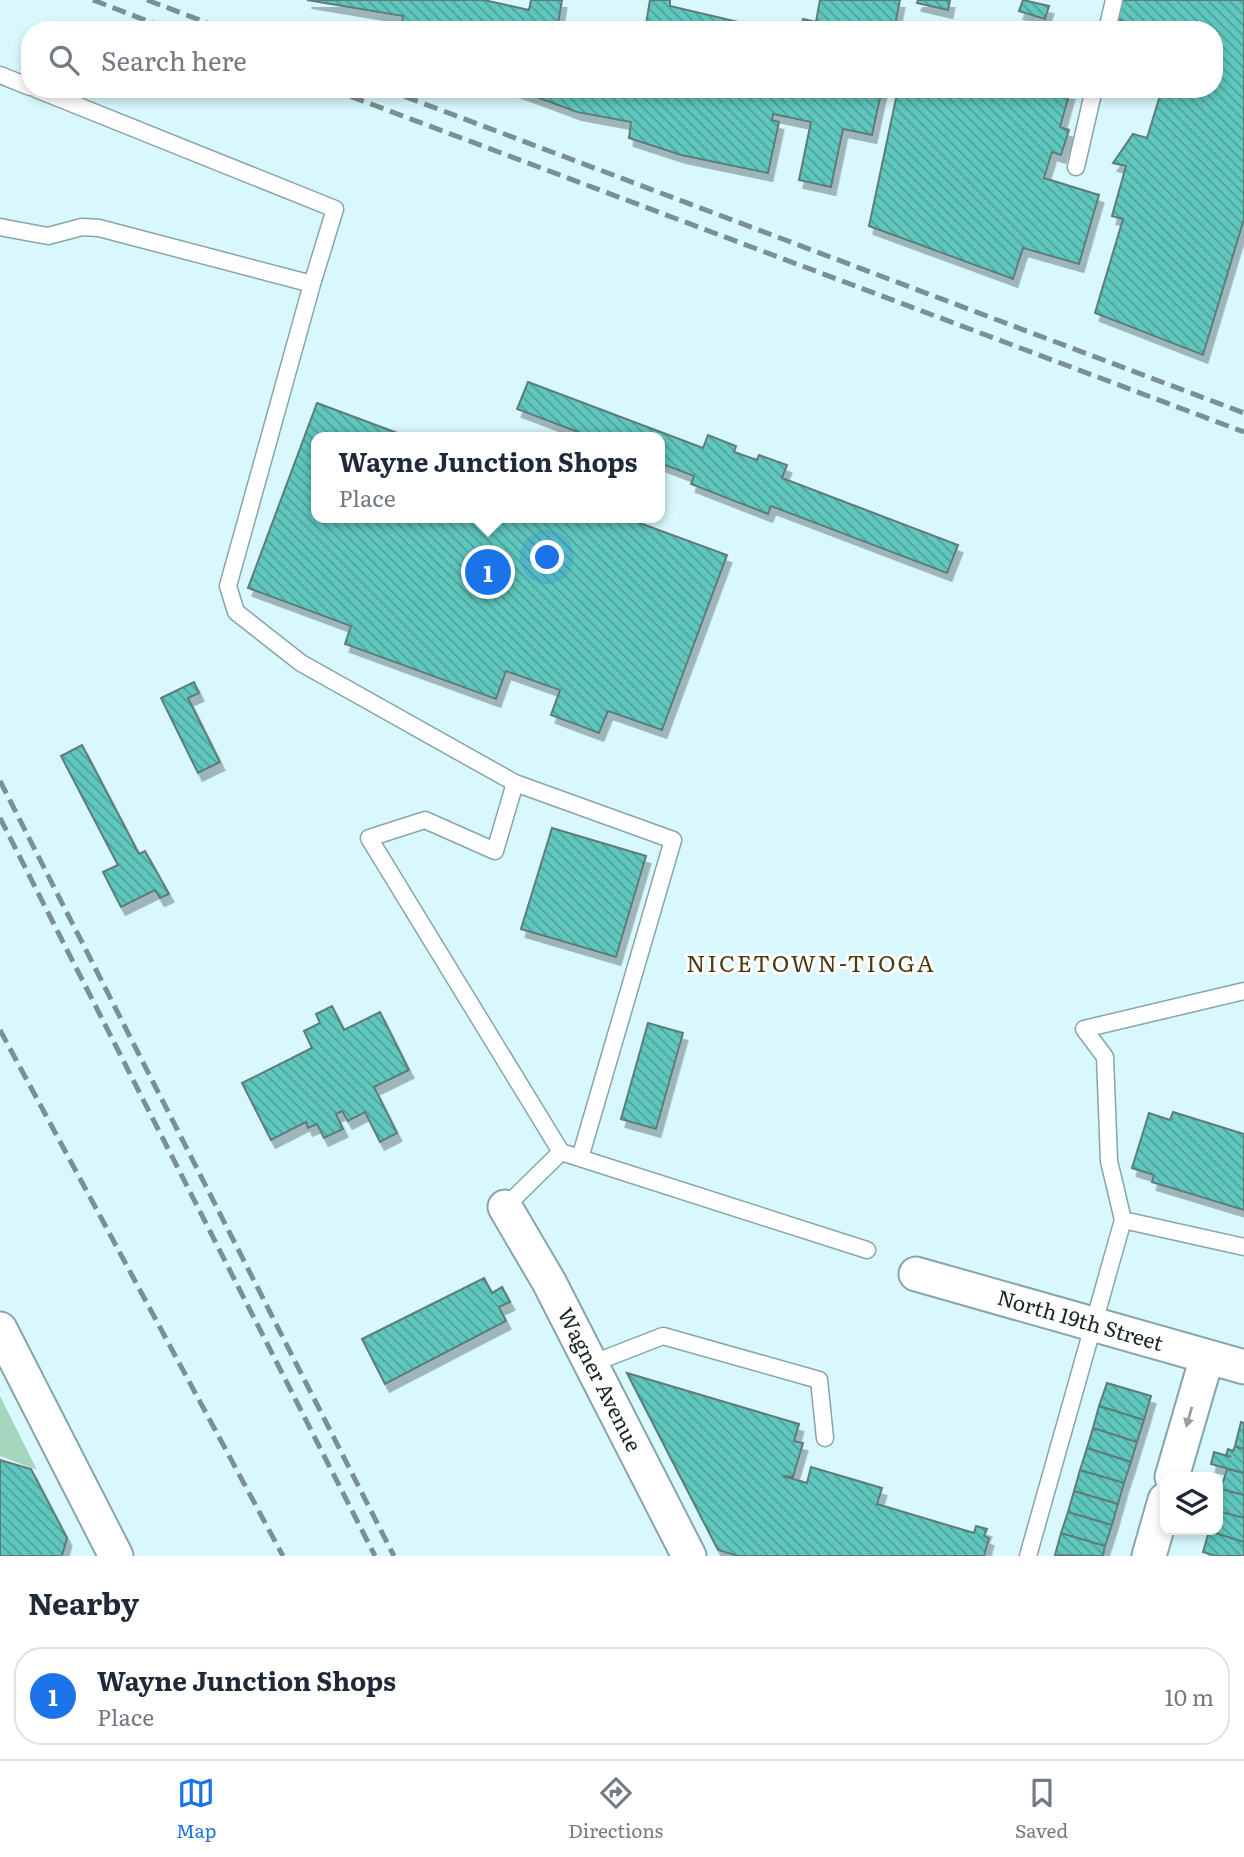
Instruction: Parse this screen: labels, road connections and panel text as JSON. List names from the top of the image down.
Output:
{
  "streets": {
    "street": ["North 19th Street", "Wagner Avenue"]
  },
  "districts": ["NICETOWN-TIOGA"],
  "page": {
    "search": "Search here",
    "popup": ["Wayne Junction Shops", "Place"],
    "pins": "1",
    "heading": "Nearby",
    "list": [
      {
        "mark": "1",
        "name": "Wayne Junction Shops",
        "note": "Place",
        "value": "10 m"
      }
    ],
    "nav": ["Map", "Directions", "Saved"]
  }
}
